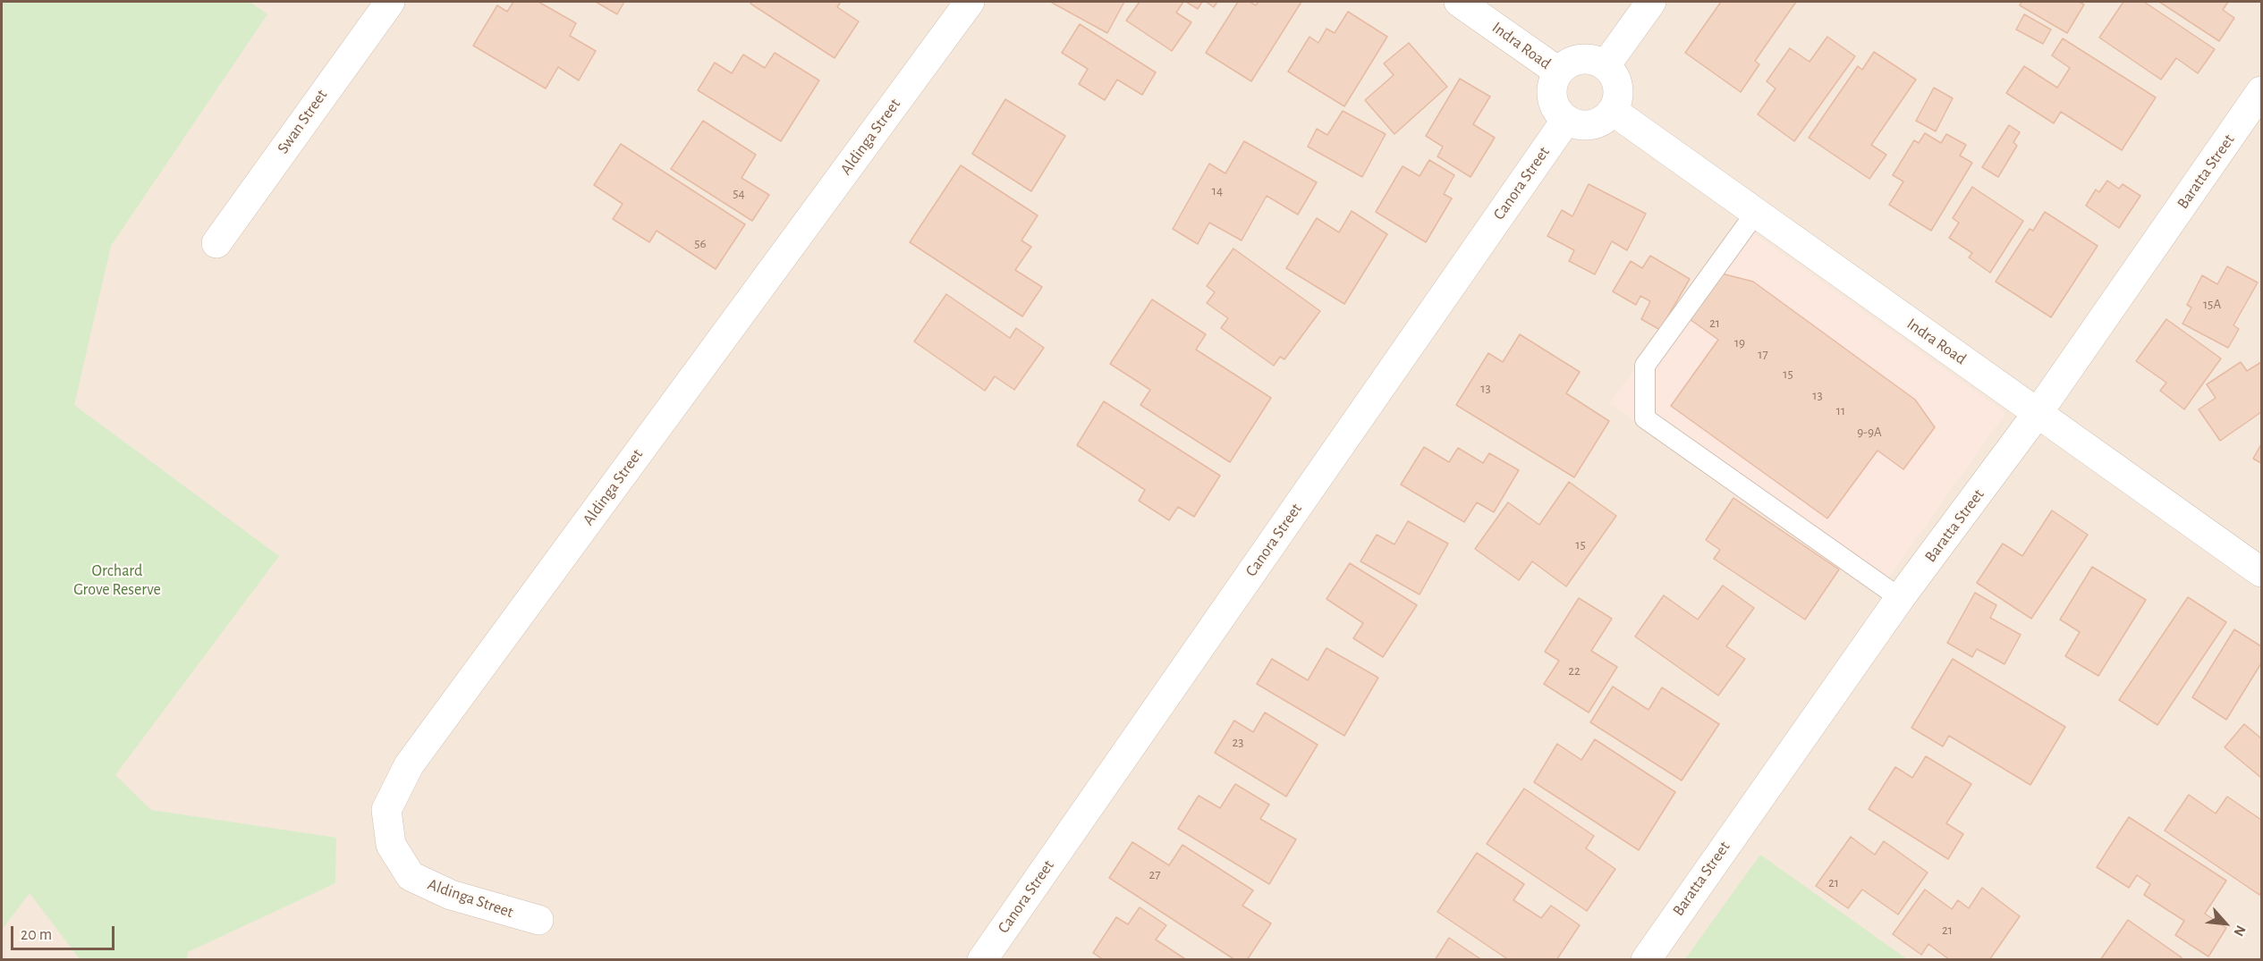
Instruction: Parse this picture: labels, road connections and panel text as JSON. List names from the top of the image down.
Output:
{
  "streets": {
    "street": [
      "Indra Road",
      "Swan Street",
      "Aldinga Street",
      "Baratta Street",
      "Canora Street"
    ]
  },
  "crossings": [
    ["Indra Road", "Baratta Street"],
    ["Indra Road", "Canora Street"]
  ],
  "parks": ["Orchard Grove Reserve"],
  "house_numbers": [
    "14",
    "54",
    "56",
    "15A",
    "21",
    "19",
    "17",
    "15",
    "13",
    "13",
    "11",
    "9-9A",
    "15",
    "22",
    "23",
    "27",
    "21",
    "21"
  ],
  "scale_bar": "20 m",
  "north": "bottom right"
}
